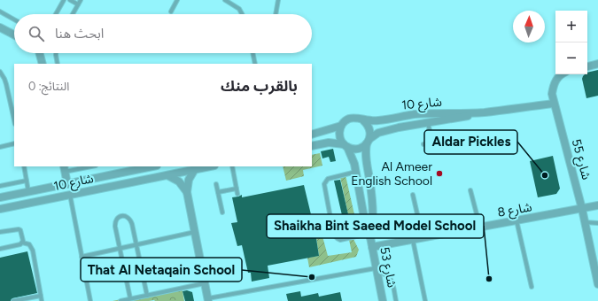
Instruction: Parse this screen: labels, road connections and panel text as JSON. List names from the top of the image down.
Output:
{
  "streets": {
    "street": [
      "شارع 10",
      "شارع 55",
      "شارع 8",
      "شارع 53"
    ]
  },
  "crossings": [
    ["شارع 10", "شارع 55"],
    ["شارع 10", "شارع 53"],
    ["شارع 55", "شارع 8"],
    ["شارع 8", "شارع 53"]
  ],
  "places": [
    "Al Ameer English School",
    "Aldar Pickles",
    "That Al Netaqain School",
    "Shaikha Bint Saeed Model School"
  ],
  "north": "top",
  "page": {
    "map_buttons": ["+", "−"],
    "search": "ابحث هنا",
    "heading": ["بالقرب منك", "النتائج: 0"]
  }
}
